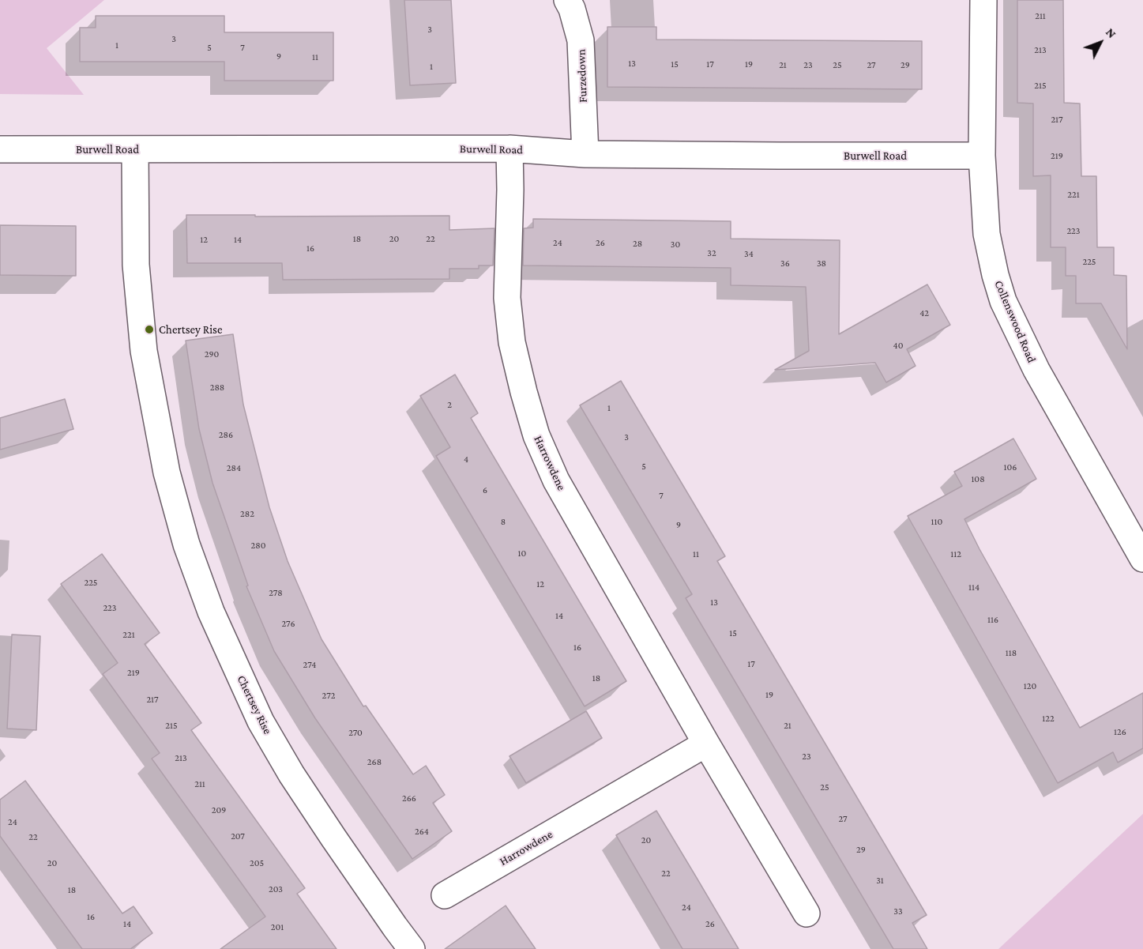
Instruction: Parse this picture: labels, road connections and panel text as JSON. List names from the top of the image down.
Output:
{
  "streets": {
    "street": [
      "Furzedown",
      "Burwell Road",
      "Collenswood Road",
      "Harrowdene",
      "Chertsey Rise"
    ]
  },
  "crossings": [
    ["Furzedown", "Burwell Road"],
    ["Burwell Road", "Collenswood Road"],
    ["Burwell Road", "Harrowdene"],
    ["Burwell Road", "Chertsey Rise"]
  ],
  "places": ["Chertsey Rise"],
  "house_numbers": [
    "211",
    "3",
    "3",
    "1",
    "5",
    "7",
    "213",
    "9",
    "11",
    "13",
    "15",
    "17",
    "19",
    "21",
    "23",
    "25",
    "27",
    "29",
    "1",
    "215",
    "217",
    "219",
    "221",
    "223",
    "18",
    "20",
    "22",
    "12",
    "14",
    "24",
    "26",
    "28",
    "30",
    "16",
    "32",
    "34",
    "225",
    "36",
    "38",
    "42",
    "40",
    "290",
    "288",
    "2",
    "1",
    "286",
    "3",
    "4",
    "5",
    "106",
    "284",
    "108",
    "6",
    "7",
    "282",
    "8",
    "110",
    "9",
    "280",
    "10",
    "11",
    "112",
    "225",
    "12",
    "114",
    "278",
    "13",
    "223",
    "14",
    "116",
    "276",
    "15",
    "221",
    "16",
    "118",
    "17",
    "274",
    "219",
    "18",
    "120",
    "19",
    "272",
    "217",
    "122",
    "215",
    "21",
    "126",
    "270",
    "23",
    "213",
    "268",
    "211",
    "25",
    "266",
    "209",
    "27",
    "24",
    "264",
    "207",
    "22",
    "20",
    "29",
    "20",
    "205",
    "22",
    "31",
    "203",
    "18",
    "24",
    "33",
    "16",
    "14",
    "26",
    "201"
  ],
  "north": "top right"
}
